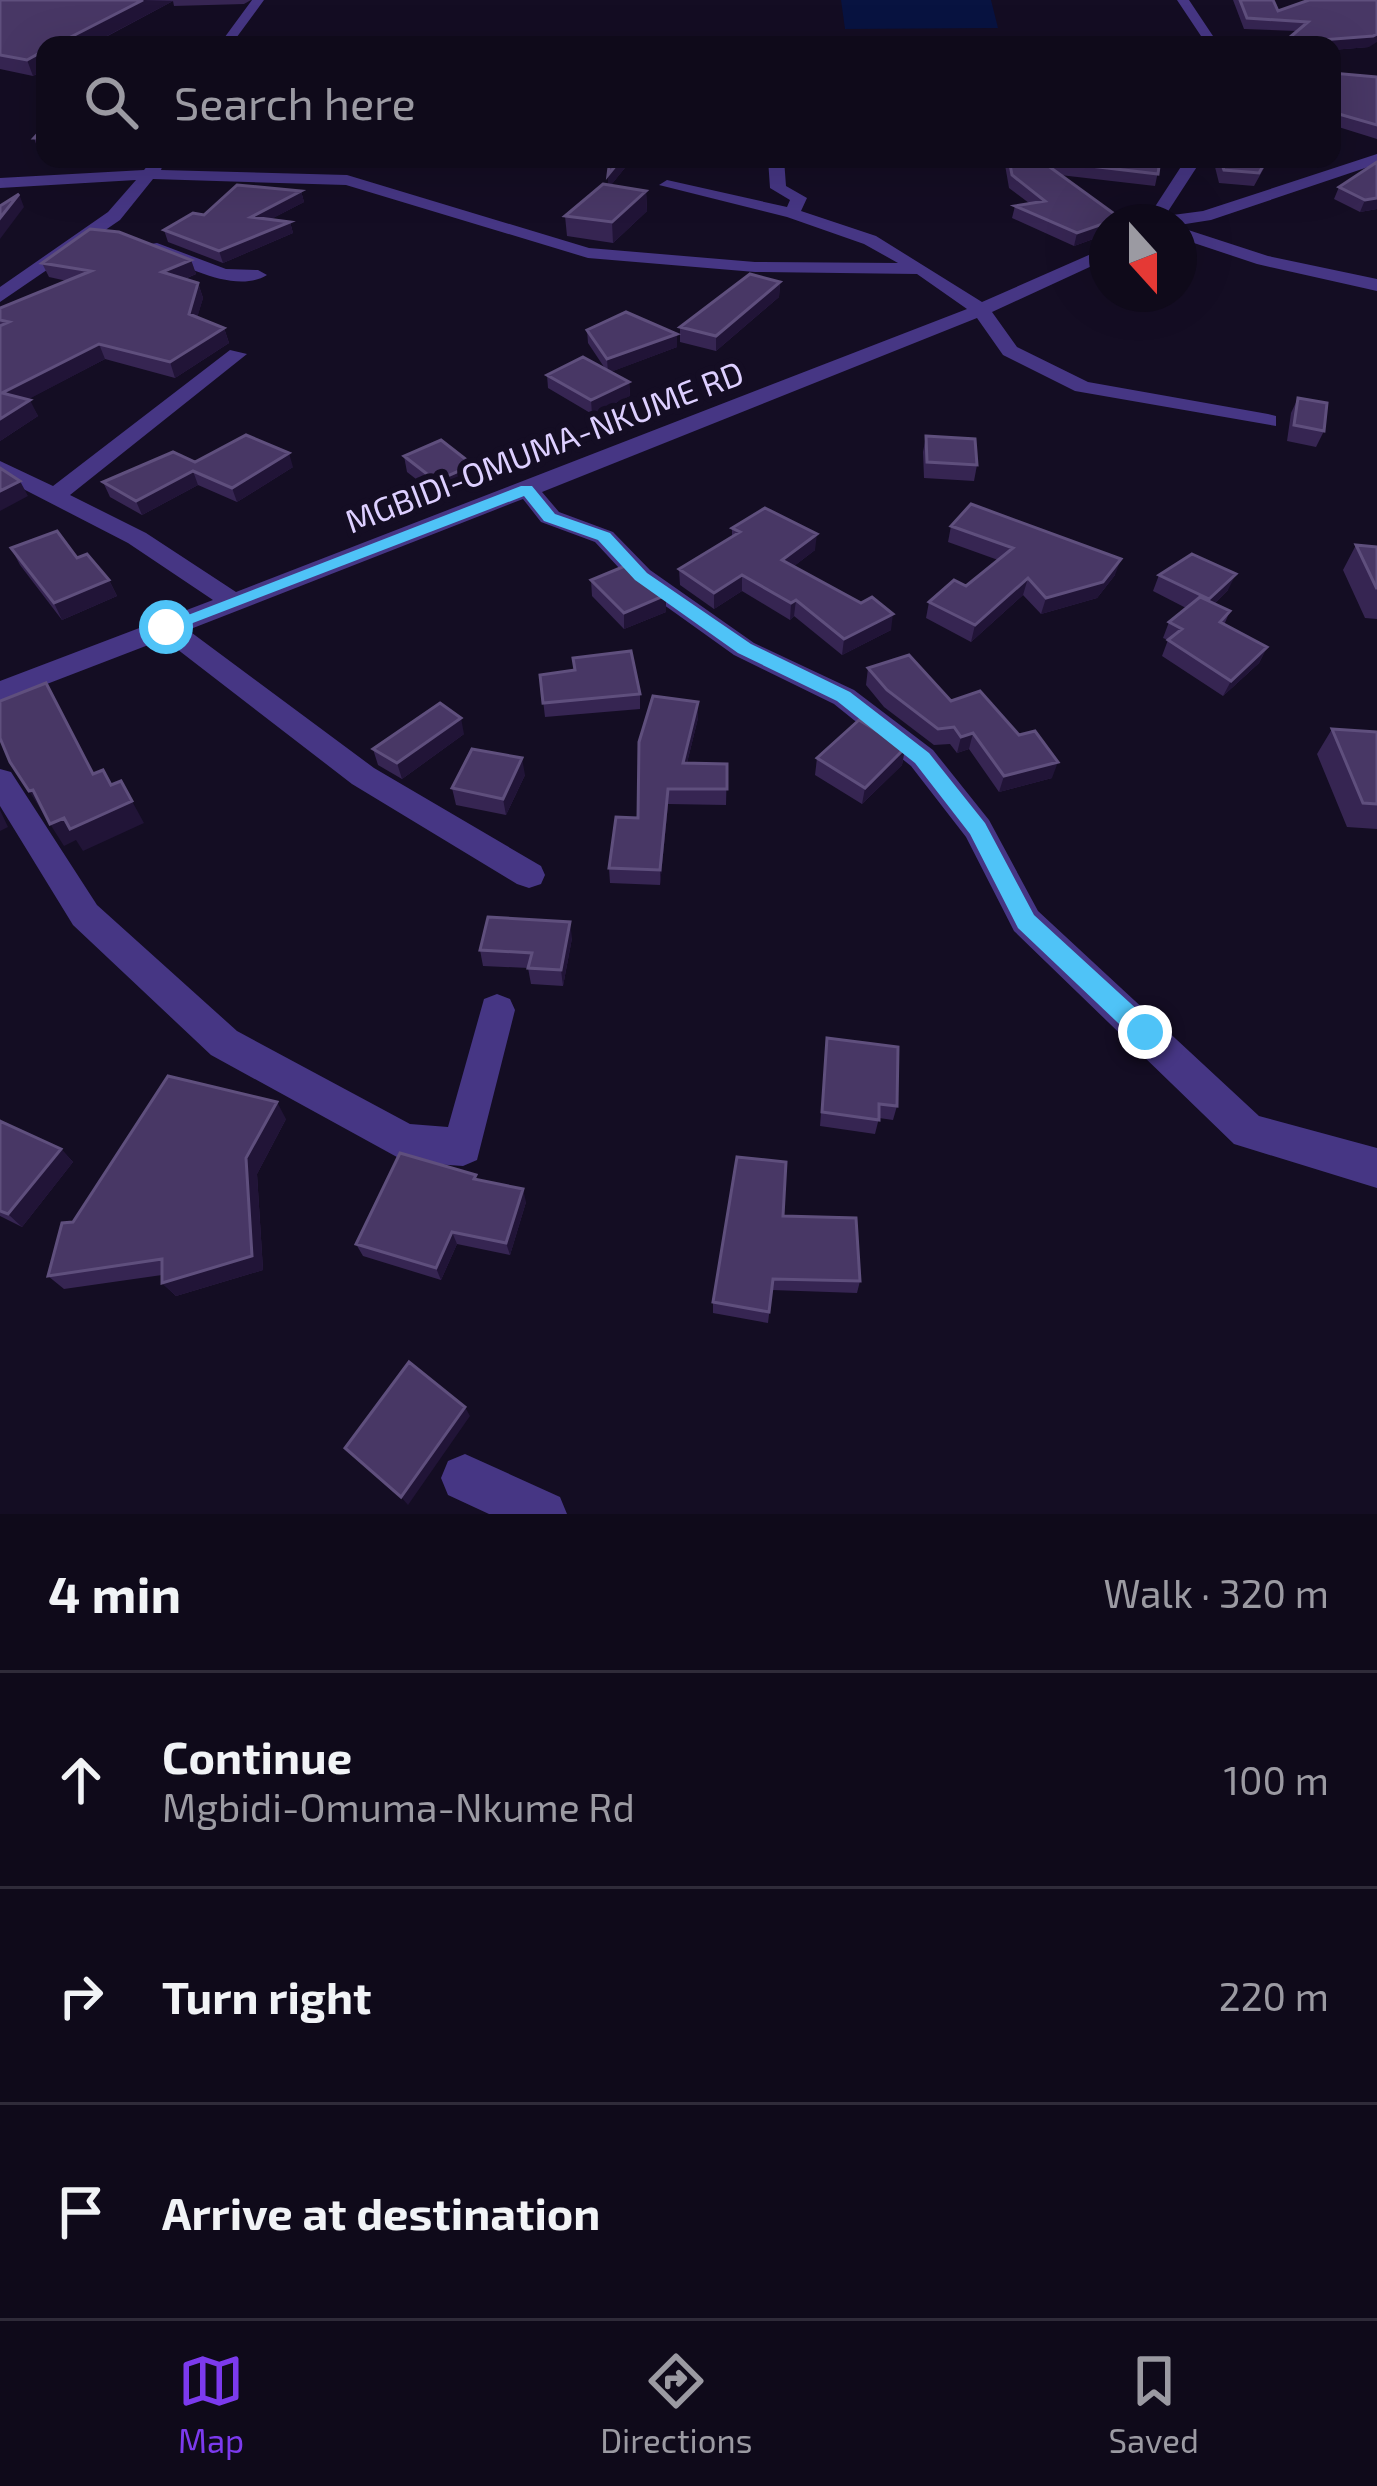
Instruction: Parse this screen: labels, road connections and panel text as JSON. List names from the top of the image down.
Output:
{
  "streets": {
    "street": ["MGBIDI-OMUMA-NKUME RD"]
  },
  "north": "bottom",
  "page": {
    "search": "Search here",
    "heading": ["4 min", "Walk · 320 m"],
    "list": [
      ["Continue", "Mgbidi-Omuma-Nkume Rd", "100 m"],
      ["Turn right", "220 m"],
      "Arrive at destination"
    ],
    "nav": ["Map", "Directions", "Saved"]
  }
}
